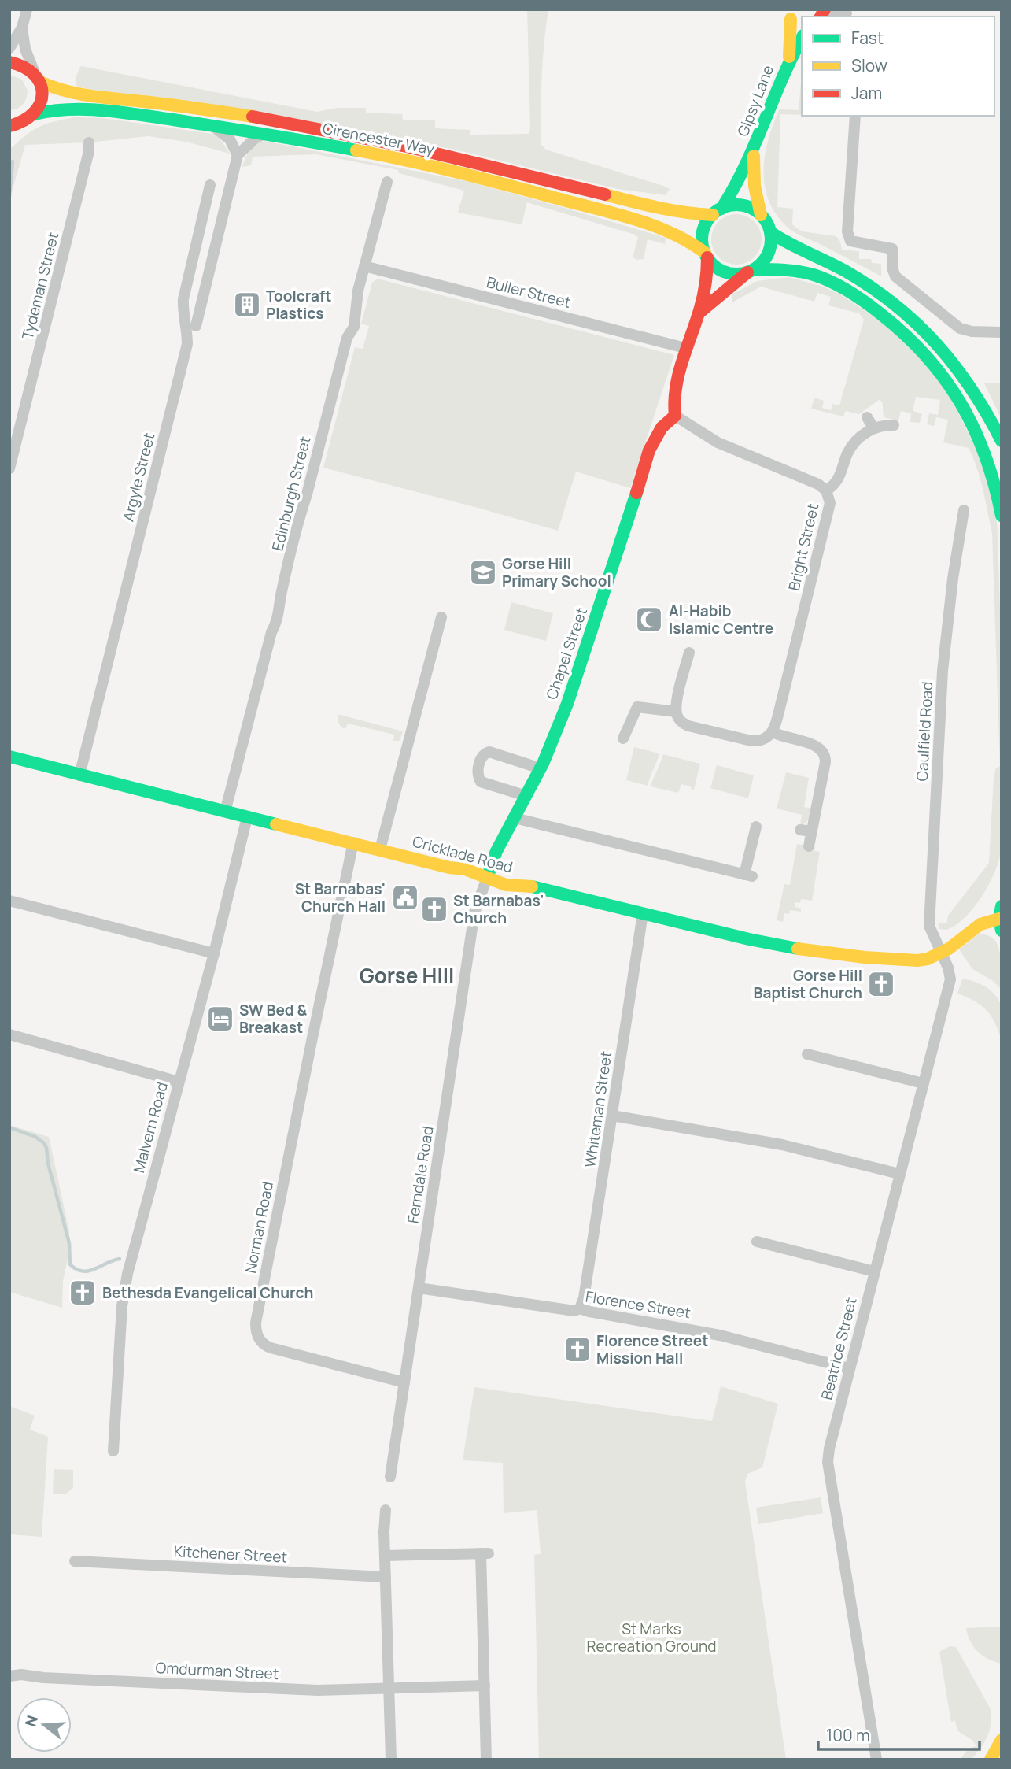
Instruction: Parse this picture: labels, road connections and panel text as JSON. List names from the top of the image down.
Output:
{
  "streets": {
    "main road": [
      "Gipsy Lane",
      "Cirencester Way",
      "Chapel Street",
      "Cricklade Road"
    ],
    "street": [
      "Tydeman Street",
      "Buller Street",
      "Argyle Street",
      "Edinburgh Street",
      "Bright Street",
      "Caulfield Road",
      "Whiteman Street",
      "Malvern Road",
      "Ferndale Road",
      "Norman Road",
      "Florence Street",
      "Beatrice Street",
      "Kitchener Street",
      "Omdurman Street"
    ]
  },
  "crossings": [
    ["Gipsy Lane", "Cirencester Way"],
    ["Buller Street", "Edinburgh Street"],
    ["Argyle Street", "Cricklade Road"],
    ["Edinburgh Street", "Cricklade Road"],
    ["Bright Street", "Chapel Street"],
    ["Chapel Street", "Cricklade Road"],
    ["Chapel Street", "Ferndale Road"],
    ["Caulfield Road", "Cricklade Road"],
    ["Caulfield Road", "Beatrice Street"],
    ["Cricklade Road", "Whiteman Street"],
    ["Cricklade Road", "Malvern Road"],
    ["Cricklade Road", "Ferndale Road"],
    ["Cricklade Road", "Norman Road"],
    ["Cricklade Road", "Beatrice Street"],
    ["Whiteman Street", "Florence Street"],
    ["Ferndale Road", "Norman Road"],
    ["Ferndale Road", "Florence Street"],
    ["Florence Street", "Beatrice Street"]
  ],
  "districts": ["Gorse Hill"],
  "parks": ["St Marks Recreation Ground"],
  "places": {
    "building": ["Toolcraft Plastics"],
    "school or university": ["Gorse Hill Primary School"],
    "mosque": ["Al-Habib Islamic Centre"],
    "public building": ["St Barnabas' Church Hall"],
    "church": [
      "St Barnabas' Church",
      "Gorse Hill Baptist Church",
      "Bethesda Evangelical Church",
      "Florence Street Mission Hall"
    ],
    "hotel": ["SW Bed & Breakast"]
  },
  "legend": ["Fast", "Slow", "Jam"],
  "scale_bar": "100 m",
  "north": "left"
}
